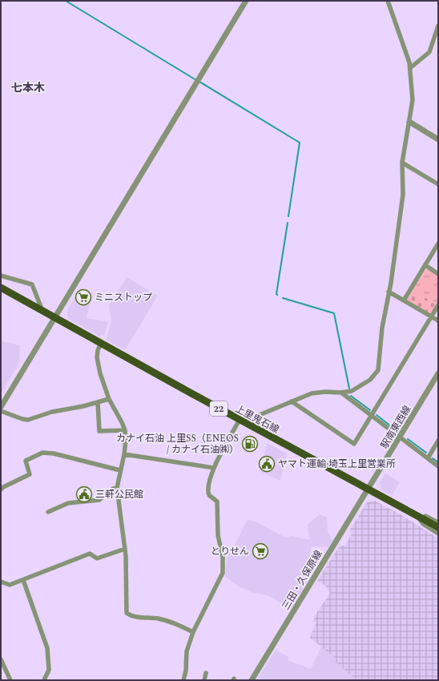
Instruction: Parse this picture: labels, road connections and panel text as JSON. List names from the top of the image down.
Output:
{
  "streets": {
    "main road": ["22", "上里鬼石線"],
    "street": ["駅南東西線", "三田・久保原線"]
  },
  "crossings": [
    ["上里鬼石線", "駅南東西線"],
    ["上里鬼石線", "三田・久保原線"],
    ["駅南東西線", "三田・久保原線"]
  ],
  "districts": ["七本木"],
  "places": {
    "supermarket": ["ミニストップ", "とりせん"],
    "fuel station": ["カナイ石油 上里SS（ENEOS / カナイ石油㈱）"],
    "public building": ["ヤマト運輸 埼玉上里営業所", "三軒公民館"]
  }
}
